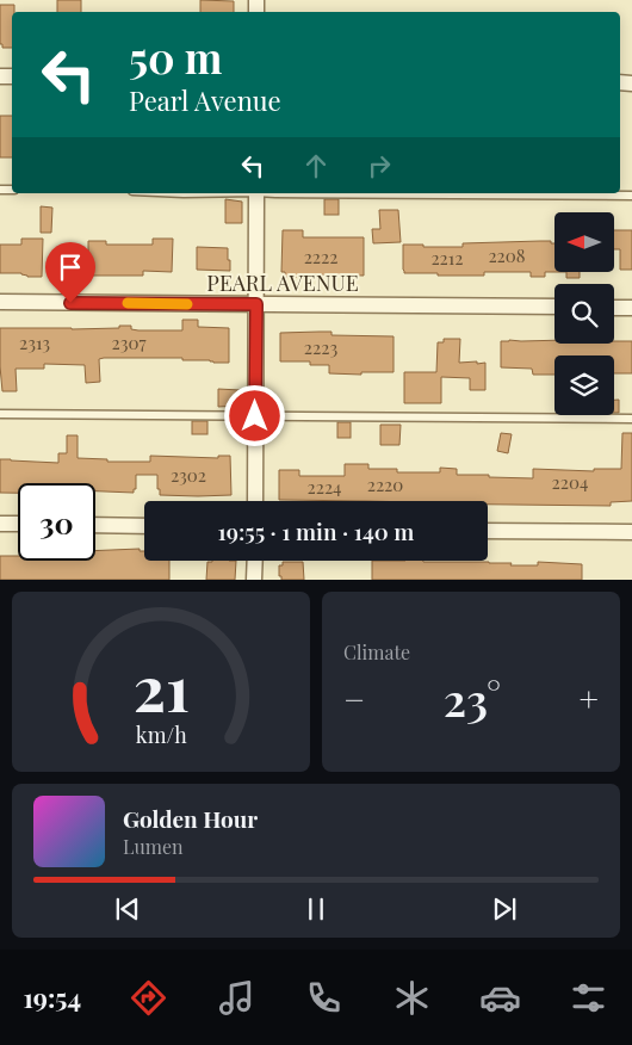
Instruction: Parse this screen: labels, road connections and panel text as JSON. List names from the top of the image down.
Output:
{
  "streets": {
    "street": ["PEARL AVENUE"]
  },
  "house_numbers": [
    "2208",
    "2222",
    "2212",
    "2313",
    "2307",
    "2223",
    "2302",
    "2204",
    "2220",
    "2224"
  ],
  "north": "left",
  "page": {
    "turn": ["50 m", "Pearl Avenue"],
    "limit": "30",
    "trip": "19:55 · 1 min · 140 m",
    "tile": "Climate",
    "heat": ["−", "23°", "+"],
    "song": ["Golden Hour", "Lumen"],
    "tabs": "19:54",
    "gauge": ["21", "km/h"]
  }
}
